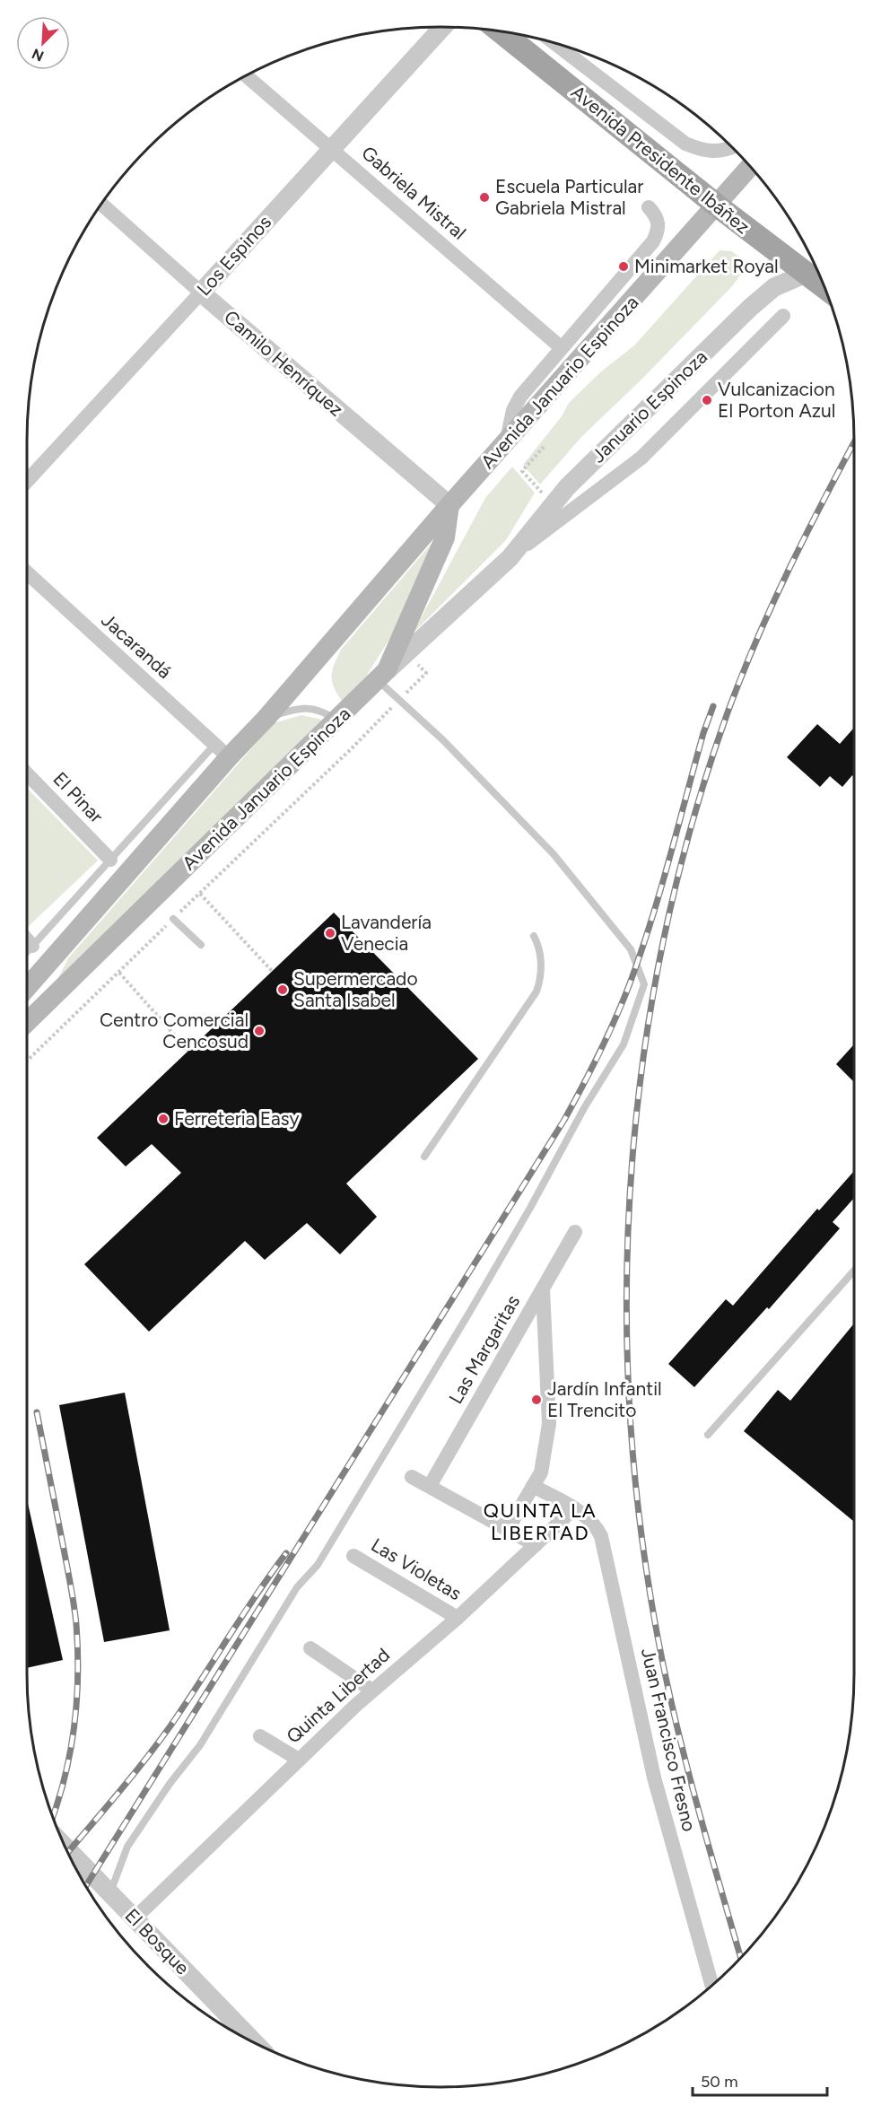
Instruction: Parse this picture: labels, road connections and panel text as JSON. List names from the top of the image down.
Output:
{
  "streets": {
    "main road": ["Avenida Presidente Ibáñez", "Avenida Januario Espinoza"],
    "street": [
      "Gabriela Mistral",
      "Los Espinos",
      "Camilo Henríquez",
      "Januario Espinoza",
      "Jacarandá",
      "El Pinar",
      "Las Margaritas",
      "Las Violetas",
      "Quinta Libertad",
      "Juan Francisco Fresno",
      "El Bosque"
    ]
  },
  "crossings": [
    ["Avenida Presidente Ibáñez", "Avenida Januario Espinoza"],
    ["Avenida Presidente Ibáñez", "Januario Espinoza"],
    ["Gabriela Mistral", "Los Espinos"],
    ["Los Espinos", "Camilo Henríquez"],
    ["Camilo Henríquez", "Avenida Januario Espinoza"],
    ["Avenida Januario Espinoza", "Januario Espinoza"],
    ["Avenida Januario Espinoza", "Jacarandá"],
    ["Las Violetas", "Quinta Libertad"],
    ["Quinta Libertad", "Juan Francisco Fresno"],
    ["Quinta Libertad", "El Bosque"]
  ],
  "districts": ["QUINTA LA LIBERTAD"],
  "places": [
    "Escuela Particular Gabriela Mistral",
    "Minimarket Royal",
    "Vulcanizacion El Porton Azul",
    "Lavandería Venecia",
    "Supermercado Santa Isabel",
    "Centro Comercial Cencosud",
    "Ferreteria Easy",
    "Jardín Infantil El Trencito"
  ],
  "scale_bar": "50 m",
  "north": "bottom left"
}
